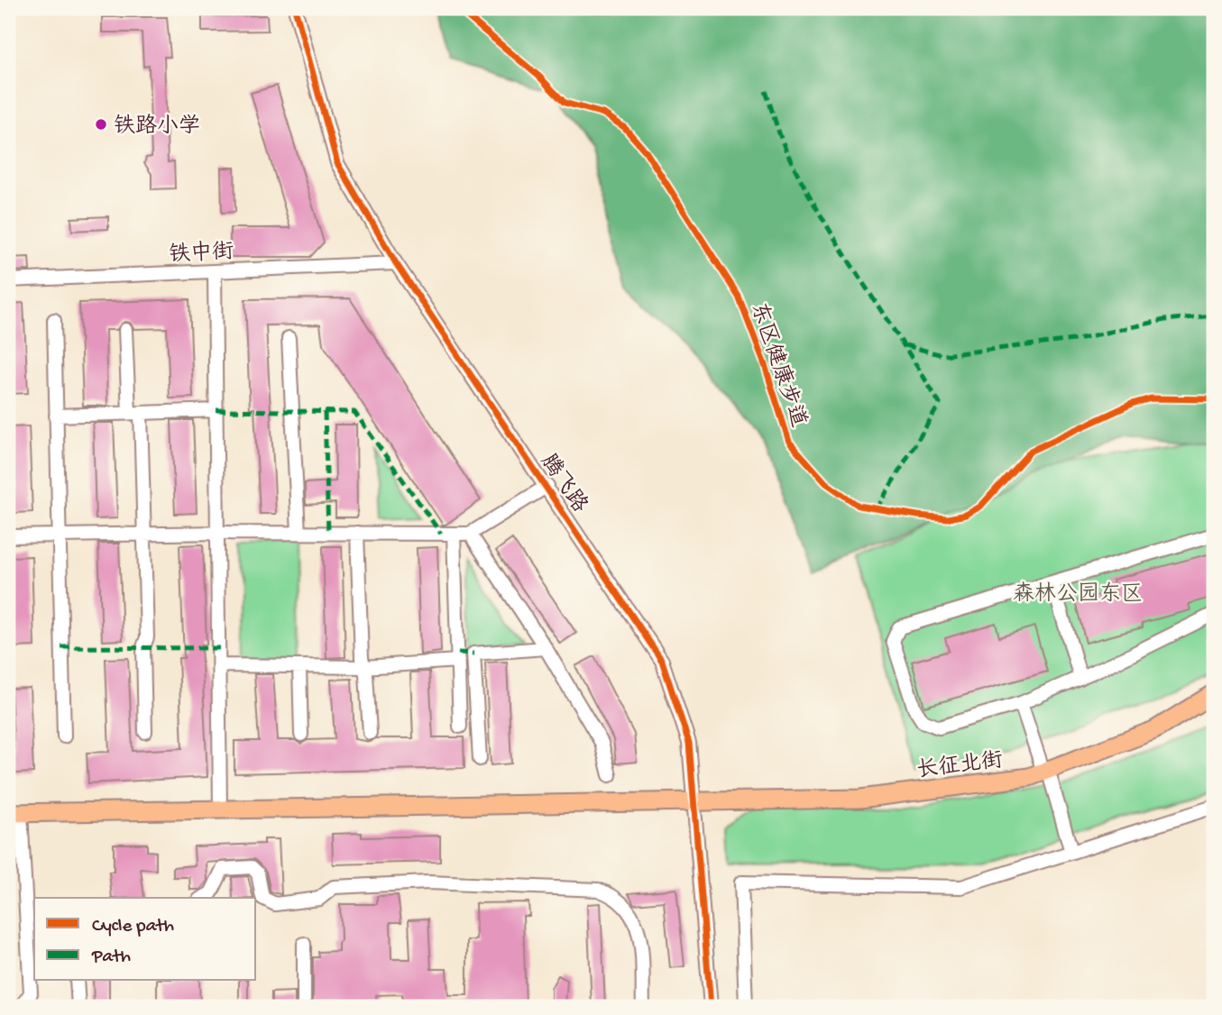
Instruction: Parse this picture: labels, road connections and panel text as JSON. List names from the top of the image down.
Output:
{
  "streets": {
    "main road": ["长征北街"],
    "street": ["铁中街", "腾飞路"],
    "cycle path": ["东区健康步道"]
  },
  "crossings": [
    ["铁中街", "腾飞路"],
    ["腾飞路", "长征北街"]
  ],
  "parks": ["森林公园东区"],
  "places": ["铁路小学"],
  "legend": ["Cycle path", "Path"]
}
